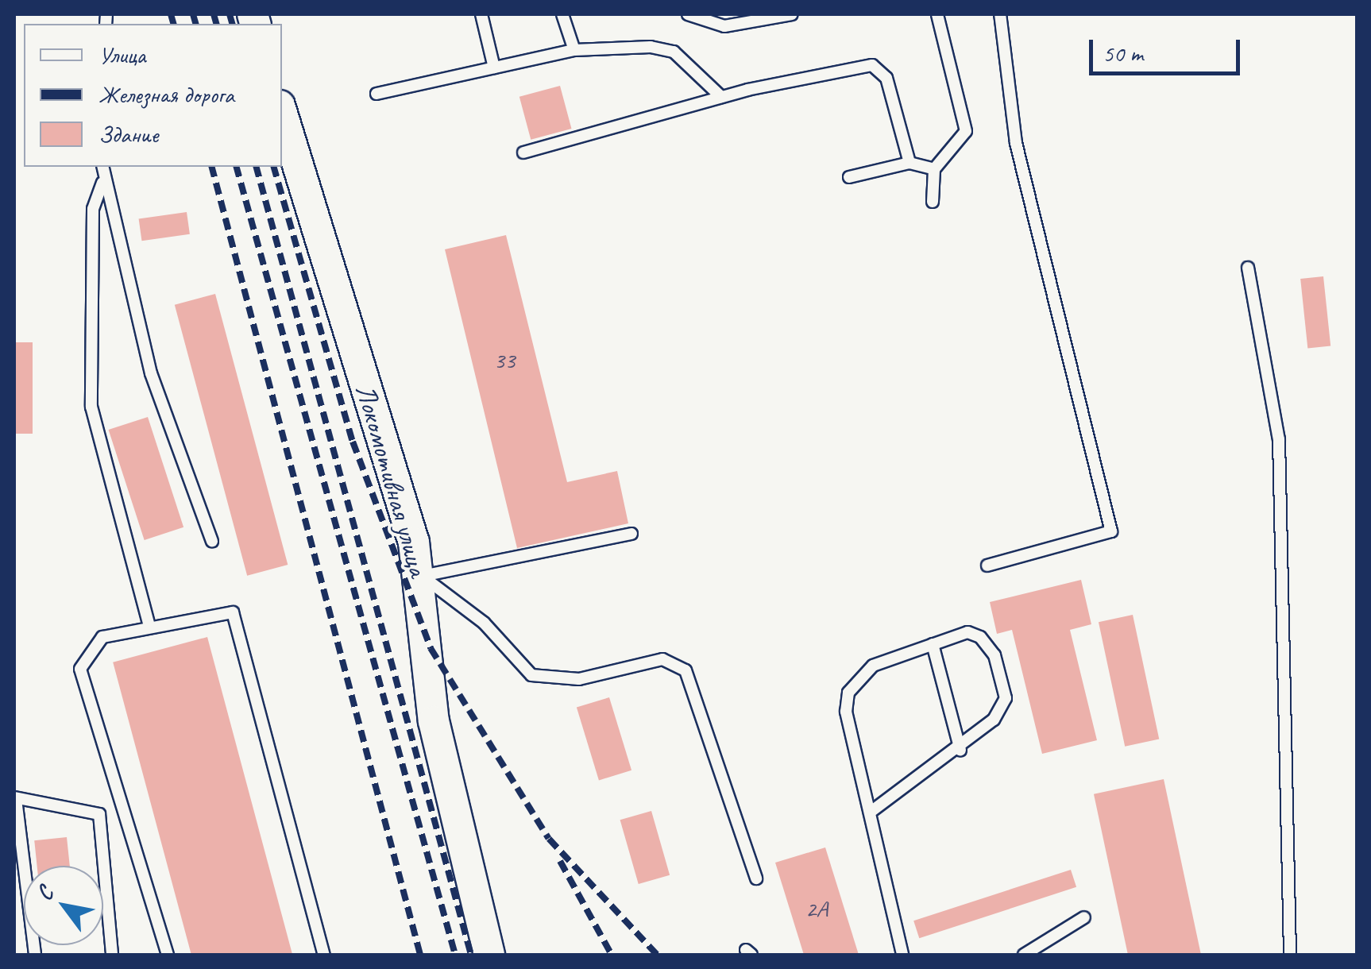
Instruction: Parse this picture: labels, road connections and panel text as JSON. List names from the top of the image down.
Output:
{
  "streets": {
    "street": ["Локомотивная улица"]
  },
  "house_numbers": ["33", "2А"],
  "legend": ["Улица", "Железная дорога", "Здание"],
  "scale_bar": "50 m",
  "north": "top left"
}
